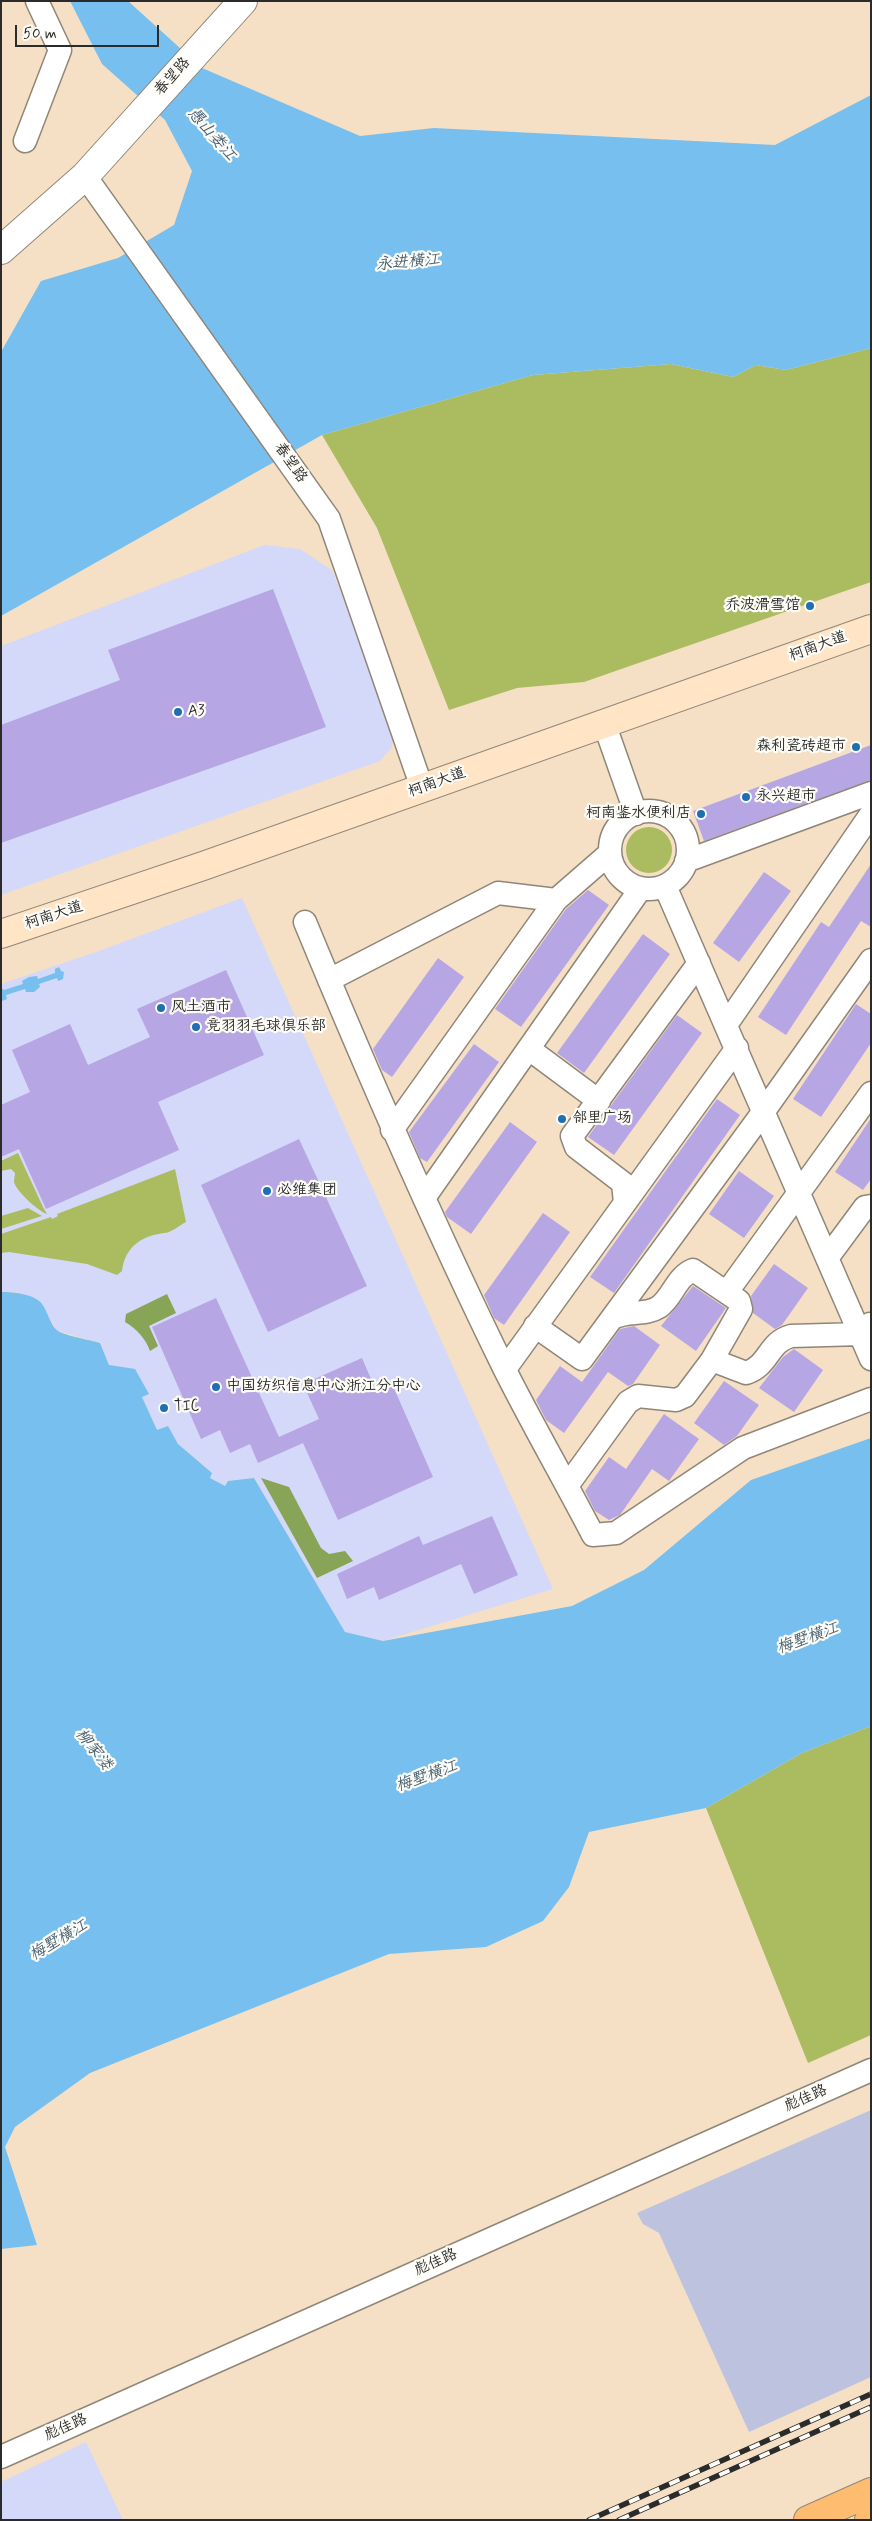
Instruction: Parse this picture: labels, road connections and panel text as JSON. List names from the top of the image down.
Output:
{
  "streets": {
    "main road": ["柯南大道"],
    "street": ["春望路", "彪佳路"]
  },
  "crossings": [
    ["春望路", "柯南大道"]
  ],
  "water": [
    "愚山娄江",
    "永进横江",
    "梅墅横江",
    "柳家溇"
  ],
  "places": [
    "乔波滑雪馆",
    "A3",
    "森利瓷砖超市",
    "永兴超市",
    "柯南鉴水便利店",
    "风土酒市",
    "竞羽羽毛球俱乐部",
    "邻里广场",
    "必维集团",
    "中国纺织信息中心浙江分中心",
    "TIC"
  ],
  "scale_bar": "50 m"
}
